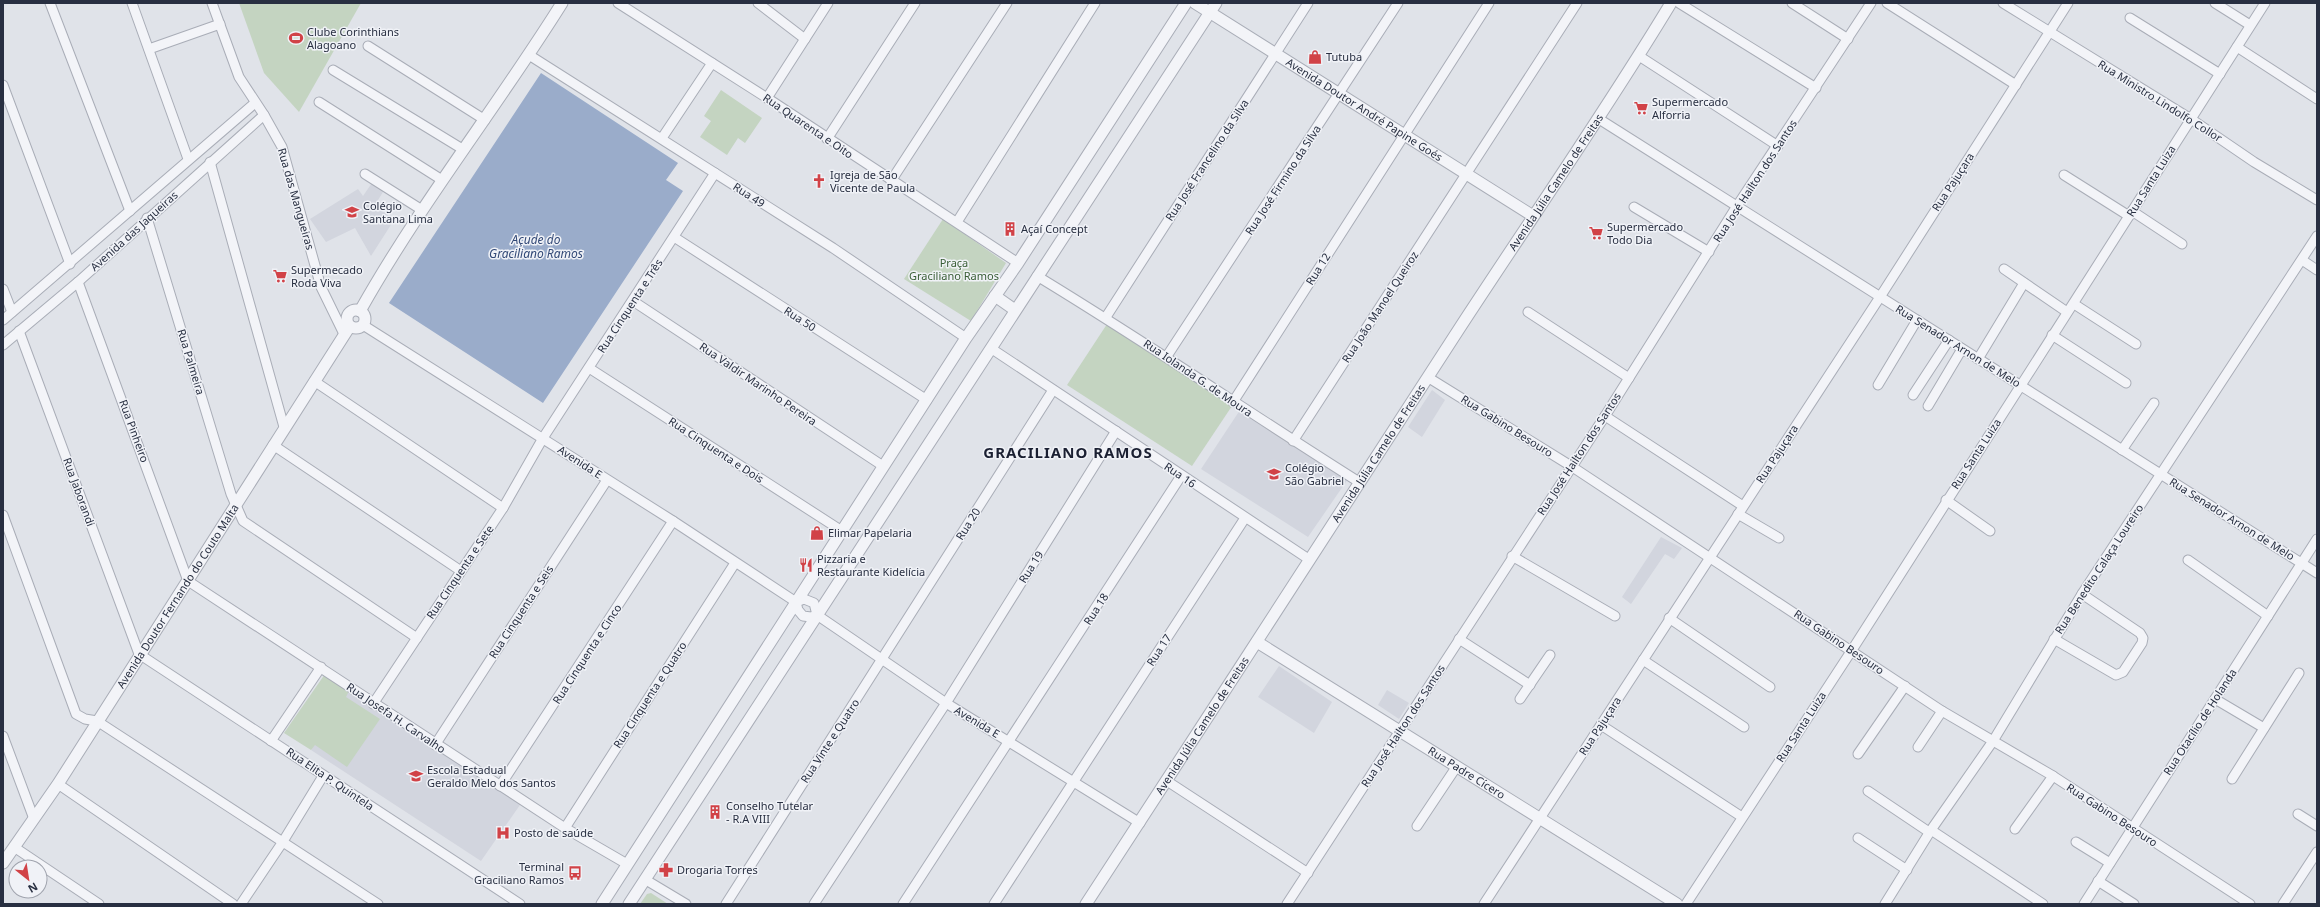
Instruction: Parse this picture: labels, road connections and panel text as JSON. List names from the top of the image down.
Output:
{
  "streets": {
    "street": [
      "Rua Ministro Lindolfo Collor",
      "Avenida Doutor André Papine Goés",
      "Rua Quarenta e Oito",
      "Rua José Francelino da Silva",
      "Rua José Firmino da Silva",
      "Rua José Hailton dos Santos",
      "Rua Santa Luiza",
      "Rua Pajuçara",
      "Avenida Júlia Camelo de Freitas",
      "Rua 49",
      "Rua das Mangueiras",
      "Avenida das Jaqueiras",
      "Rua 12",
      "Rua Cinquenta e Três",
      "Rua João Manoel Queiroz",
      "Rua 50",
      "Rua Senador Arnon de Melo",
      "Rua Palmeira",
      "Rua Iolanda G. de Moura",
      "Rua Valdir Marinho Pereira",
      "Rua Gabino Besouro",
      "Rua Pinheiro",
      "Rua Cinquenta e Dois",
      "Avenida E",
      "Rua 16",
      "Rua Jaborandi",
      "Rua 20",
      "Rua 19",
      "Rua Benedito Calaça Loureiro",
      "Rua Cinquenta e Sete",
      "Avenida Doutor Fernando do Couto Malta",
      "Rua 18",
      "Rua Cinquenta e Seis",
      "Rua 17",
      "Rua Cinquenta e Cinco",
      "Rua Cinquenta e Quatro",
      "Rua Josefa H. Carvalho",
      "Rua Otacílio de Holanda",
      "Rua Vinte e Quatro",
      "Rua Padre Cícero",
      "Rua Elita P. Quintela"
    ]
  },
  "crossings": [
    ["Rua Ministro Lindolfo Collor", "Rua Santa Luiza"],
    ["Rua Ministro Lindolfo Collor", "Rua Pajuçara"],
    ["Avenida Doutor André Papine Goés", "Rua José Francelino da Silva"],
    ["Avenida Doutor André Papine Goés", "Rua José Firmino da Silva"],
    ["Avenida Doutor André Papine Goés", "Avenida Júlia Camelo de Freitas"],
    ["Avenida Doutor André Papine Goés", "Rua 12"],
    ["Avenida Doutor André Papine Goés", "Rua João Manoel Queiroz"],
    ["Rua José Francelino da Silva", "Rua Iolanda G. de Moura"],
    ["Rua José Firmino da Silva", "Rua Iolanda G. de Moura"],
    ["Rua José Hailton dos Santos", "Rua Senador Arnon de Melo"],
    ["Rua José Hailton dos Santos", "Rua Gabino Besouro"],
    ["Rua José Hailton dos Santos", "Rua Padre Cícero"],
    ["Rua Santa Luiza", "Rua Senador Arnon de Melo"],
    ["Rua Santa Luiza", "Rua Gabino Besouro"],
    ["Rua Pajuçara", "Rua Senador Arnon de Melo"],
    ["Rua Pajuçara", "Rua Gabino Besouro"],
    ["Rua Pajuçara", "Rua Padre Cícero"],
    ["Avenida Júlia Camelo de Freitas", "Rua Senador Arnon de Melo"],
    ["Avenida Júlia Camelo de Freitas", "Rua Iolanda G. de Moura"],
    ["Avenida Júlia Camelo de Freitas", "Rua Gabino Besouro"],
    ["Avenida Júlia Camelo de Freitas", "Avenida E"],
    ["Avenida Júlia Camelo de Freitas", "Rua 16"],
    ["Avenida Júlia Camelo de Freitas", "Rua Padre Cícero"],
    ["Rua 49", "Rua Cinquenta e Três"],
    ["Rua 49", "Avenida Doutor Fernando do Couto Malta"],
    ["Rua das Mangueiras", "Avenida das Jaqueiras"],
    ["Rua das Mangueiras", "Avenida E"],
    ["Rua das Mangueiras", "Avenida Doutor Fernando do Couto Malta"],
    ["Avenida das Jaqueiras", "Rua Palmeira"],
    ["Avenida das Jaqueiras", "Rua Pinheiro"],
    ["Avenida das Jaqueiras", "Rua Jaborandi"],
    ["Rua 12", "Rua Iolanda G. de Moura"],
    ["Rua Cinquenta e Três", "Rua 50"],
    ["Rua Cinquenta e Três", "Rua Valdir Marinho Pereira"],
    ["Rua Cinquenta e Três", "Rua Cinquenta e Dois"],
    ["Rua Cinquenta e Três", "Avenida E"],
    ["Rua Cinquenta e Três", "Rua Cinquenta e Sete"],
    ["Rua João Manoel Queiroz", "Rua Iolanda G. de Moura"],
    ["Rua Senador Arnon de Melo", "Rua Benedito Calaça Loureiro"],
    ["Rua Senador Arnon de Melo", "Rua Otacílio de Holanda"],
    ["Rua Palmeira", "Rua Cinquenta e Sete"],
    ["Rua Palmeira", "Avenida Doutor Fernando do Couto Malta"],
    ["Rua Gabino Besouro", "Rua Benedito Calaça Loureiro"],
    ["Rua Gabino Besouro", "Rua Otacílio de Holanda"],
    ["Rua Pinheiro", "Avenida Doutor Fernando do Couto Malta"],
    ["Rua Pinheiro", "Rua Josefa H. Carvalho"],
    ["Avenida E", "Rua 20"],
    ["Avenida E", "Rua 19"],
    ["Avenida E", "Rua Cinquenta e Sete"],
    ["Avenida E", "Avenida Doutor Fernando do Couto Malta"],
    ["Avenida E", "Rua 18"],
    ["Avenida E", "Rua Cinquenta e Seis"],
    ["Avenida E", "Rua 17"],
    ["Avenida E", "Rua Cinquenta e Cinco"],
    ["Avenida E", "Rua Cinquenta e Quatro"],
    ["Avenida E", "Rua Vinte e Quatro"],
    ["Rua 16", "Rua 20"],
    ["Rua 16", "Rua 19"],
    ["Rua 16", "Rua 18"],
    ["Rua 16", "Rua 17"],
    ["Rua Jaborandi", "Avenida Doutor Fernando do Couto Malta"],
    ["Rua Jaborandi", "Rua Elita P. Quintela"],
    ["Rua 20", "Rua Vinte e Quatro"],
    ["Rua Cinquenta e Sete", "Rua Josefa H. Carvalho"],
    ["Avenida Doutor Fernando do Couto Malta", "Rua Josefa H. Carvalho"],
    ["Avenida Doutor Fernando do Couto Malta", "Rua Elita P. Quintela"],
    ["Rua Cinquenta e Seis", "Rua Josefa H. Carvalho"],
    ["Rua Cinquenta e Cinco", "Rua Josefa H. Carvalho"],
    ["Rua Cinquenta e Quatro", "Rua Josefa H. Carvalho"]
  ],
  "districts": ["GRACILIANO RAMOS"],
  "water": ["Açude do Graciliano Ramos"],
  "parks": ["Praça Graciliano Ramos"],
  "places": {
    "sports": ["Clube Corinthians Alagoano"],
    "shop": ["Tutuba", "Elimar Papelaria"],
    "supermarket": ["Supermercado Alforria", "Supermercado Todo Dia", "Supermecado Roda Viva"],
    "church": ["Igreja de São Vicente de Paula"],
    "school or university": ["Colégio Santana Lima", "Colégio São Gabriel", "Escola Estadual Geraldo Melo dos Santos"],
    "building": ["Açaí Concept", "Conselho Tutelar - R.A VIII"],
    "restaurant": ["Pizzaria e Restaurante Kidelícia"],
    "hospital": ["Posto de saúde"],
    "pharmacy": ["Drogaria Torres"],
    "bus stop": ["Terminal Graciliano Ramos"]
  },
  "north": "bottom right"
}
